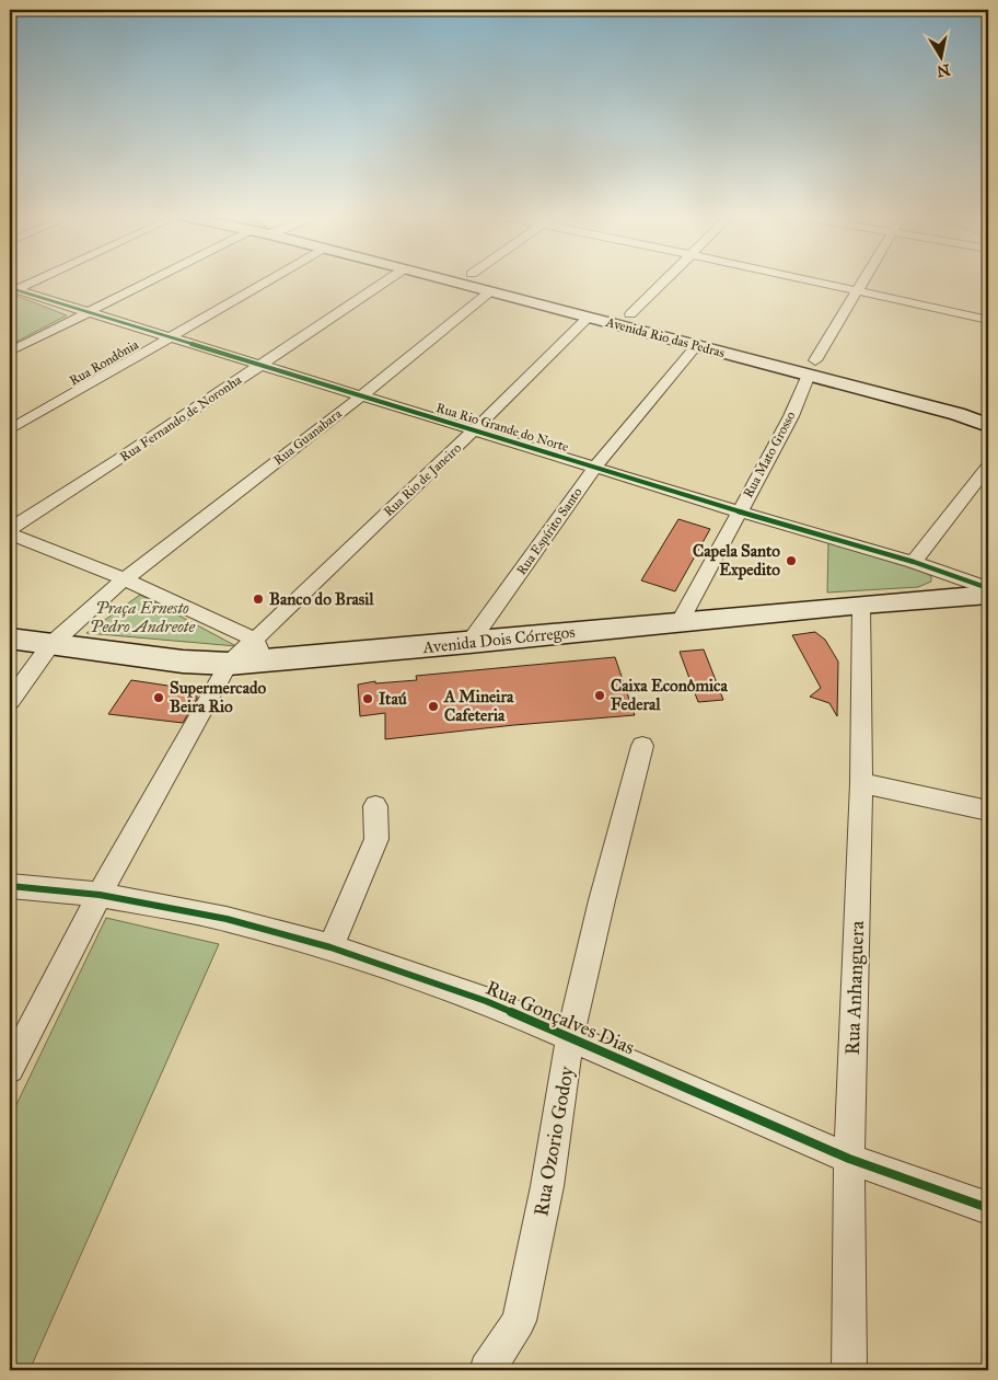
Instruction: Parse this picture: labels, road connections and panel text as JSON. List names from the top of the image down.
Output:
{
  "streets": {
    "main road": ["Avenida Rio das Pedras", "Avenida Dois Córregos"],
    "street": [
      "Rua Rondônia",
      "Rua Fernando de Noronha",
      "Rua Rio Grande do Norte",
      "Rua Guanabara",
      "Rua Mato Grosso",
      "Rua Rio de Janeiro",
      "Rua Espírito Santo",
      "Rua Anhanguera",
      "Rua Gonçalves Dias",
      "Rua Ozorio Godoy"
    ]
  },
  "crossings": [
    ["Avenida Rio das Pedras", "Rua Guanabara"],
    ["Avenida Rio das Pedras", "Rua Mato Grosso"],
    ["Avenida Rio das Pedras", "Rua Rio de Janeiro"],
    ["Avenida Rio das Pedras", "Rua Espírito Santo"],
    ["Rua Rondônia", "Rua Rio Grande do Norte"],
    ["Rua Fernando de Noronha", "Rua Rio Grande do Norte"],
    ["Rua Rio Grande do Norte", "Rua Guanabara"],
    ["Rua Rio Grande do Norte", "Rua Mato Grosso"],
    ["Rua Rio Grande do Norte", "Rua Rio de Janeiro"],
    ["Rua Rio Grande do Norte", "Rua Espírito Santo"],
    ["Rua Mato Grosso", "Avenida Dois Córregos"],
    ["Rua Rio de Janeiro", "Avenida Dois Córregos"],
    ["Rua Espírito Santo", "Avenida Dois Córregos"],
    ["Avenida Dois Córregos", "Rua Anhanguera"],
    ["Rua Anhanguera", "Rua Gonçalves Dias"],
    ["Rua Gonçalves Dias", "Rua Ozorio Godoy"]
  ],
  "parks": ["Praça Ernesto Pedro Andreote"],
  "places": [
    "Capela Santo Expedito",
    "Banco do Brasil",
    "Caixa Econômica Federal",
    "Supermercado Beira Rio",
    "Itaú",
    "A Mineira Cafeteria"
  ],
  "north": "bottom"
}
